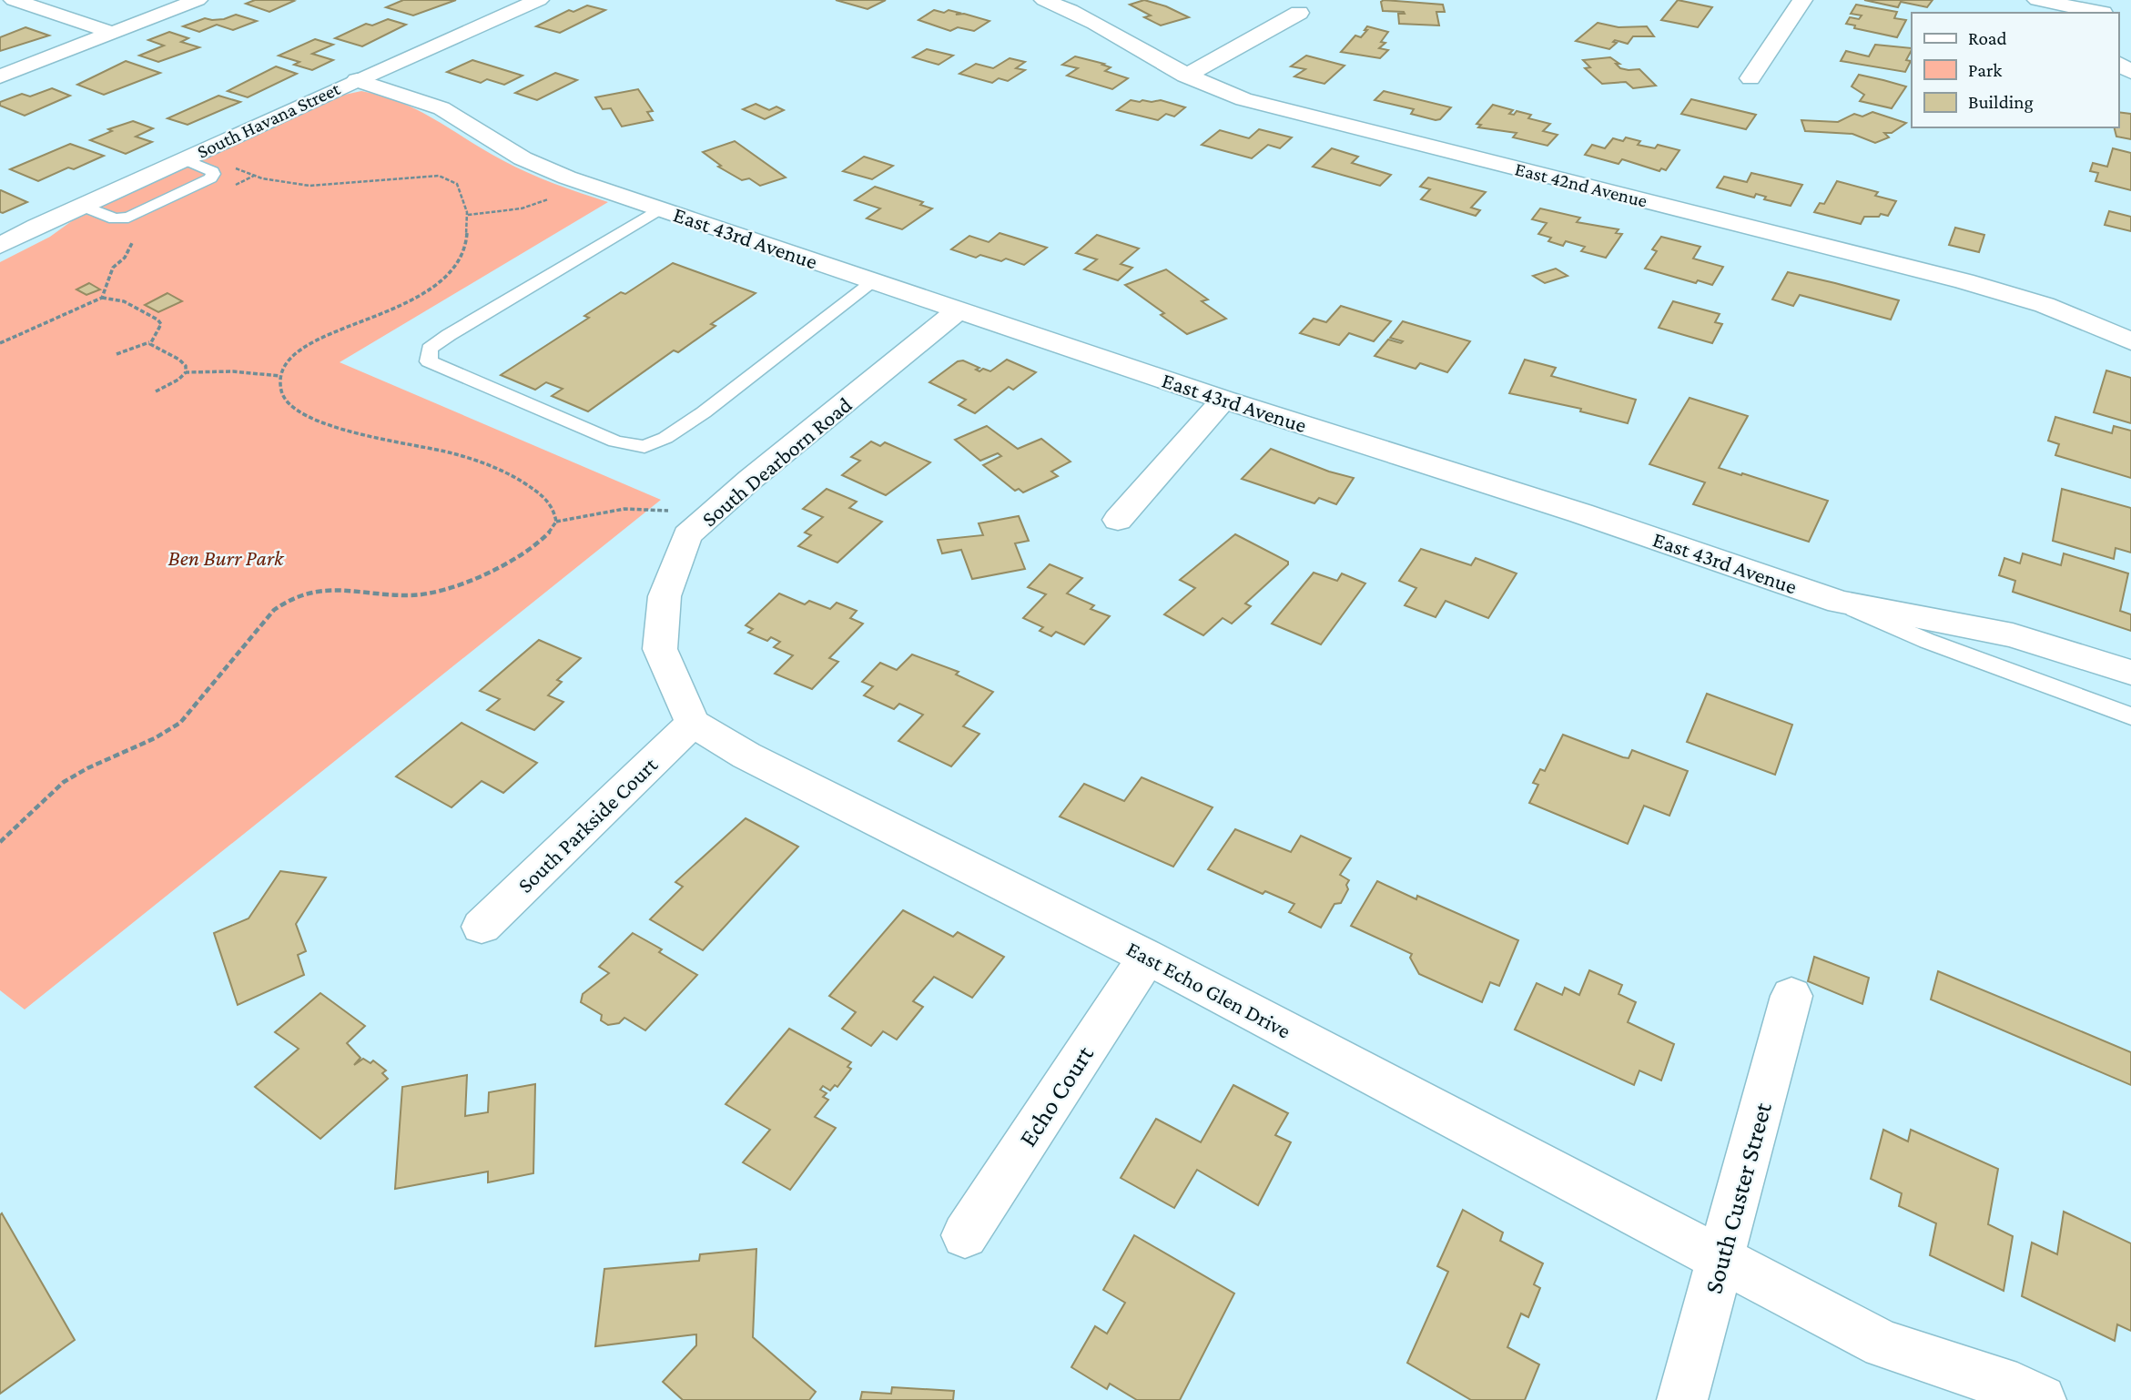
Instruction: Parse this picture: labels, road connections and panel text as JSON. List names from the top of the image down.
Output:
{
  "streets": {
    "street": [
      "South Havana Street",
      "East 42nd Avenue",
      "East 43rd Avenue",
      "South Dearborn Road",
      "South Parkside Court",
      "East Echo Glen Drive",
      "Echo Court",
      "South Custer Street"
    ]
  },
  "crossings": [
    ["South Havana Street", "East 43rd Avenue"],
    ["East 43rd Avenue", "South Dearborn Road"],
    ["South Dearborn Road", "South Parkside Court"],
    ["South Dearborn Road", "East Echo Glen Drive"],
    ["South Parkside Court", "East Echo Glen Drive"],
    ["East Echo Glen Drive", "Echo Court"],
    ["East Echo Glen Drive", "South Custer Street"]
  ],
  "parks": ["Ben Burr Park"],
  "legend": ["Road", "Park", "Building"]
}
